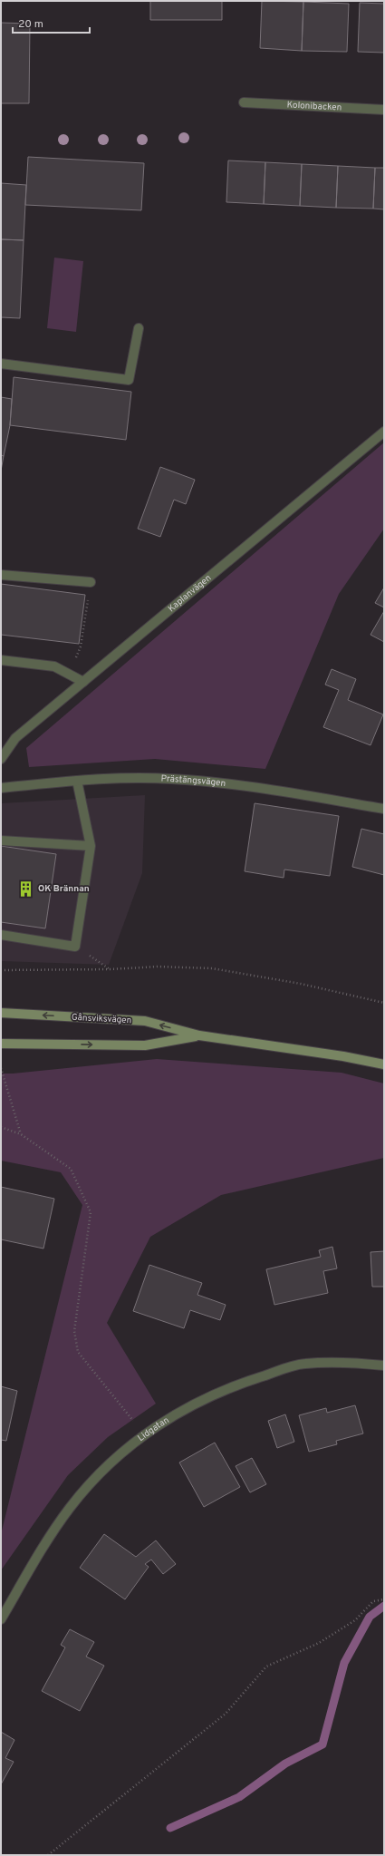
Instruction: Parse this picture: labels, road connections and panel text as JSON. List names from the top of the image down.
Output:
{
  "streets": {
    "main road": ["Gånsviksvägen"],
    "street": [
      "Kolonibacken",
      "Kaplanvägen",
      "Prästängsvägen",
      "Lidgatan"
    ]
  },
  "places": {
    "building": ["OK Brännan"]
  },
  "scale_bar": "20 m"
}
